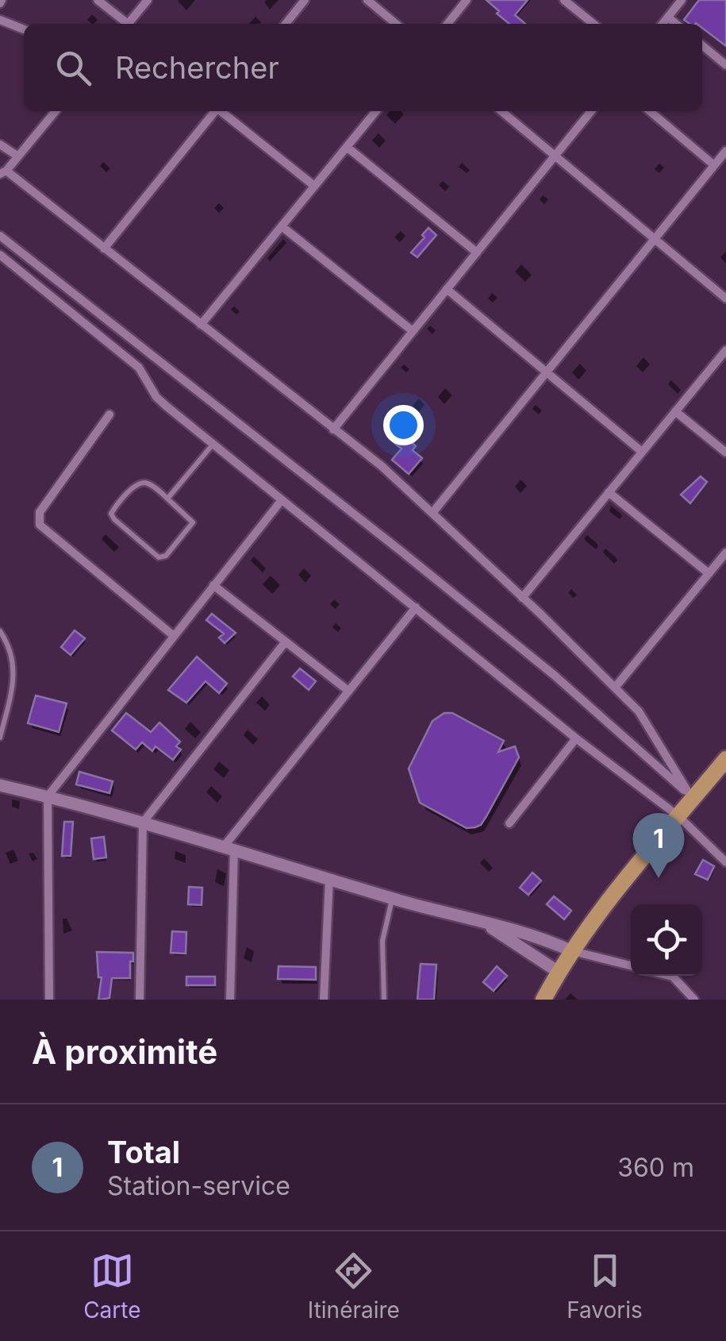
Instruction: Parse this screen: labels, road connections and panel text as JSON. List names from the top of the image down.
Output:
{
  "page": {
    "search": "Rechercher",
    "pins": "1",
    "heading": "À proximité",
    "list": [
      {
        "mark": "1",
        "name": "Total",
        "note": "Station-service",
        "value": "360 m"
      }
    ],
    "nav": ["Carte", "Itinéraire", "Favoris"]
  }
}
